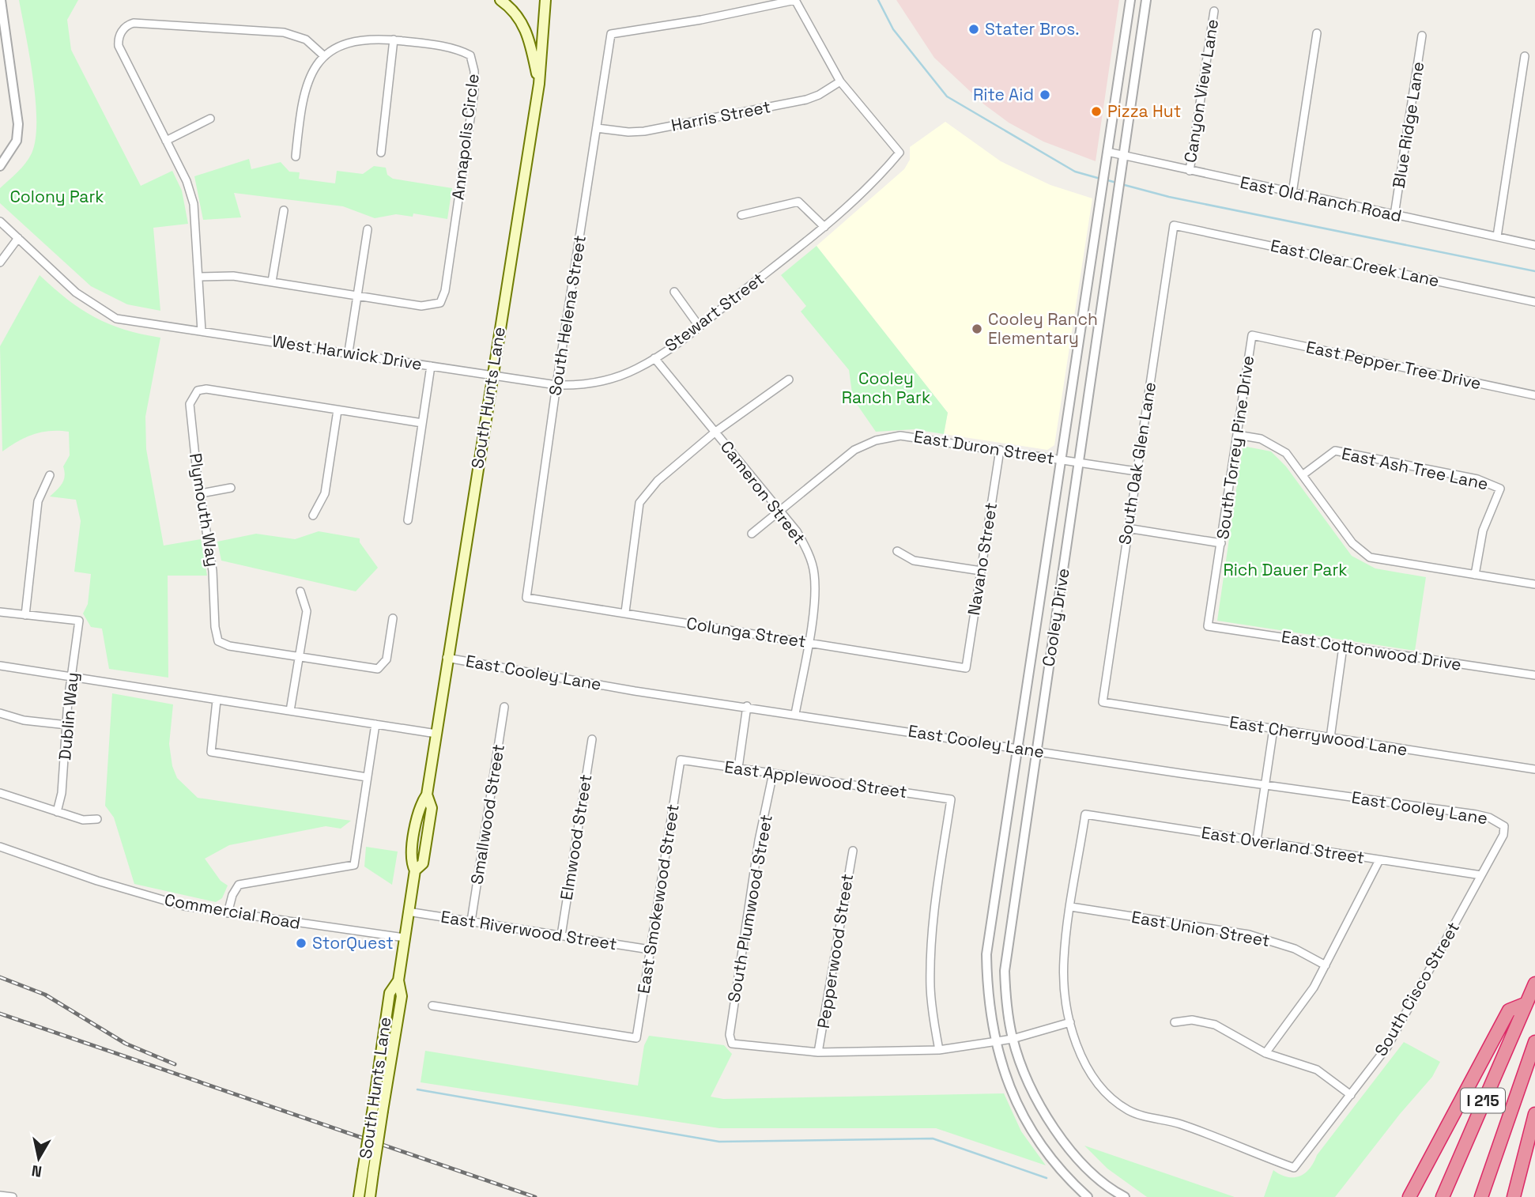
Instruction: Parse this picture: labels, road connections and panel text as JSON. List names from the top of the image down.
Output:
{
  "streets": {
    "highway": ["I 215"],
    "main road": ["South Hunts Lane"],
    "street": [
      "Canyon View Lane",
      "Harris Street",
      "Blue Ridge Lane",
      "Annapolis Circle",
      "East Old Ranch Road",
      "East Clear Creek Lane",
      "Stewart Street",
      "South Helena Street",
      "West Harwick Drive",
      "East Pepper Tree Drive",
      "East Duron Street",
      "South Torrey Pine Drive",
      "South Oak Glen Lane",
      "East Ash Tree Lane",
      "Cameron Street",
      "Plymouth Way",
      "Navano Street",
      "Cooley Drive",
      "Colunga Street",
      "East Cottonwood Drive",
      "East Cooley Lane",
      "Dublin Way",
      "East Cherrywood Lane",
      "East Applewood Street",
      "Smallwood Street",
      "Elmwood Street",
      "East Overland Street",
      "East Smokewood Street",
      "South Plumwood Street",
      "Commercial Road",
      "East Union Street",
      "East Riverwood Street",
      "Pepperwood Street",
      "South Cisco Street"
    ]
  },
  "crossings": [
    ["Canyon View Lane", "East Old Ranch Road"],
    ["Harris Street", "Stewart Street"],
    ["Harris Street", "South Helena Street"],
    ["Blue Ridge Lane", "East Old Ranch Road"],
    ["East Old Ranch Road", "Cooley Drive"],
    ["East Clear Creek Lane", "South Oak Glen Lane"],
    ["Stewart Street", "South Helena Street"],
    ["Stewart Street", "West Harwick Drive"],
    ["Stewart Street", "South Hunts Lane"],
    ["Stewart Street", "Cameron Street"],
    ["South Helena Street", "Colunga Street"],
    ["West Harwick Drive", "South Hunts Lane"],
    ["East Pepper Tree Drive", "South Torrey Pine Drive"],
    ["South Hunts Lane", "East Cooley Lane"],
    ["South Hunts Lane", "Commercial Road"],
    ["South Hunts Lane", "East Riverwood Street"],
    ["East Duron Street", "South Oak Glen Lane"],
    ["East Duron Street", "Cameron Street"],
    ["East Duron Street", "Navano Street"],
    ["East Duron Street", "Cooley Drive"],
    ["South Torrey Pine Drive", "East Cottonwood Drive"],
    ["South Oak Glen Lane", "East Cherrywood Lane"],
    ["Cameron Street", "Colunga Street"],
    ["Cameron Street", "East Cooley Lane"],
    ["Navano Street", "Colunga Street"],
    ["Cooley Drive", "East Cooley Lane"],
    ["East Cooley Lane", "South Cisco Street"],
    ["East Applewood Street", "East Smokewood Street"],
    ["East Applewood Street", "South Plumwood Street"],
    ["Smallwood Street", "East Riverwood Street"],
    ["Elmwood Street", "East Riverwood Street"],
    ["East Overland Street", "East Union Street"],
    ["East Overland Street", "South Cisco Street"],
    ["East Smokewood Street", "East Riverwood Street"],
    ["South Plumwood Street", "Pepperwood Street"]
  ],
  "parks": ["Colony Park", "Cooley Ranch Park", "Rich Dauer Park"],
  "places": [
    "Stater Bros.",
    "Rite Aid",
    "Pizza Hut",
    "Cooley Ranch Elementary",
    "StorQuest"
  ],
  "north": "bottom"
}
